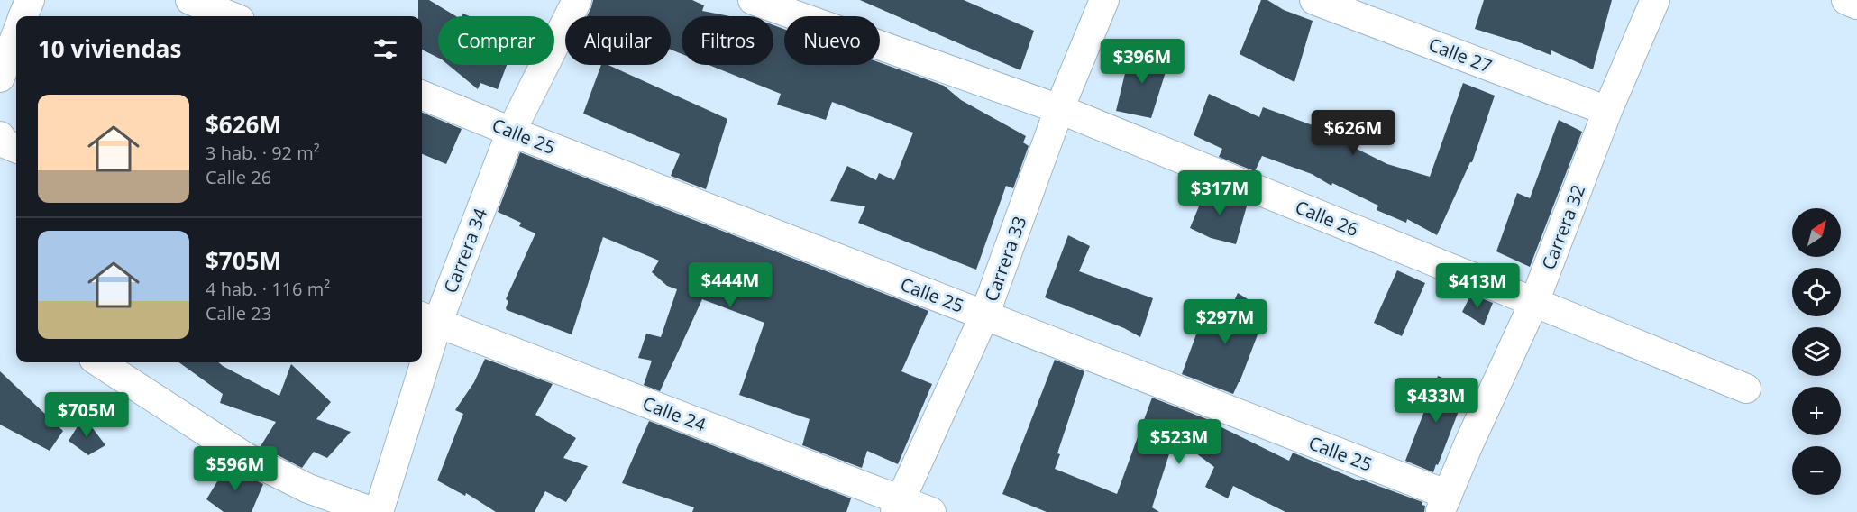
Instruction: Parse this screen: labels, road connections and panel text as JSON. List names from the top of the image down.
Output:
{
  "streets": {
    "street": [
      "Calle 27",
      "Calle 25",
      "Calle 26",
      "Carrera 32",
      "Carrera 34",
      "Carrera 33",
      "Calle 24"
    ]
  },
  "crossings": [
    ["Calle 27", "Carrera 32"],
    ["Calle 25", "Carrera 32"],
    ["Calle 25", "Carrera 34"],
    ["Calle 25", "Carrera 33"],
    ["Calle 26", "Carrera 32"],
    ["Calle 26", "Carrera 33"],
    ["Carrera 34", "Calle 24"],
    ["Carrera 33", "Calle 24"]
  ],
  "north": "top right",
  "page": {
    "chip": [
      "Comprar",
      "Alquilar",
      "Filtros",
      "Nuevo"
    ],
    "heading": "10 viviendas",
    "price": [
      "$396M",
      "$626M",
      "$317M",
      "$444M",
      "$413M",
      "$297M",
      "$433M",
      "$705M",
      "$523M",
      "$596M"
    ],
    "list": [
      {
        "name": "$626M",
        "note": "3 hab. · 92 m² · Calle 26"
      },
      {
        "name": "$705M",
        "note": "4 hab. · 116 m² · Calle 23"
      }
    ],
    "map_buttons": ["+", "−"]
  }
}
